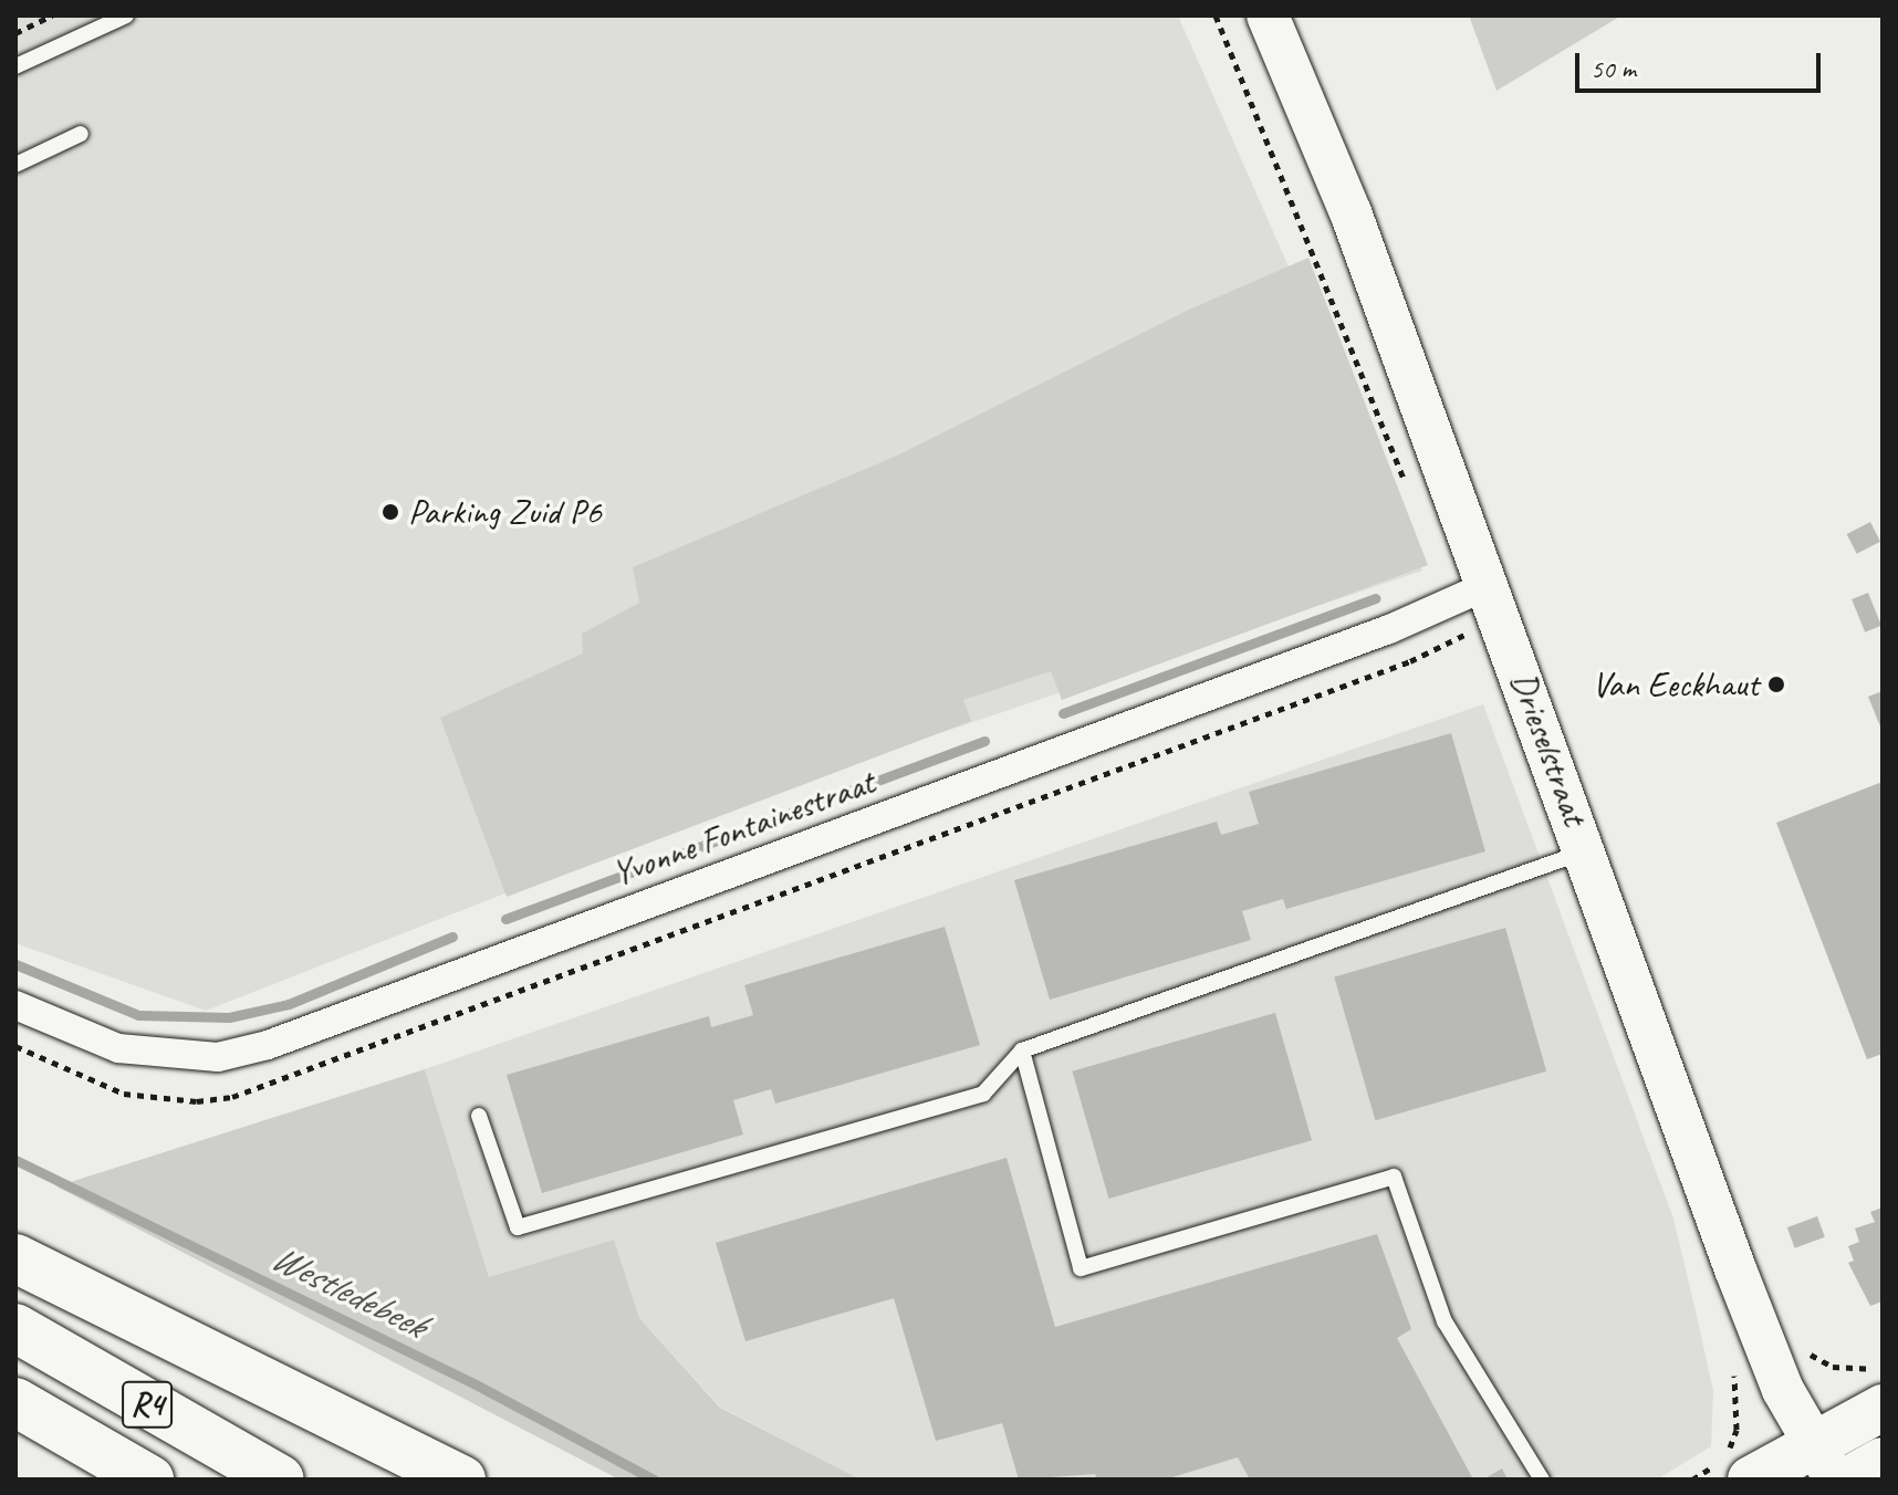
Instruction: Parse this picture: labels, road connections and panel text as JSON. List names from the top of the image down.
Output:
{
  "streets": {
    "highway": ["R4"],
    "street": ["Drieselstraat", "Yvonne Fontainestraat"]
  },
  "crossings": [
    ["Drieselstraat", "Yvonne Fontainestraat"]
  ],
  "water": ["Westledebeek"],
  "places": ["Parking Zuid P6", "Van Eeckhaut"],
  "scale_bar": "50 m"
}
